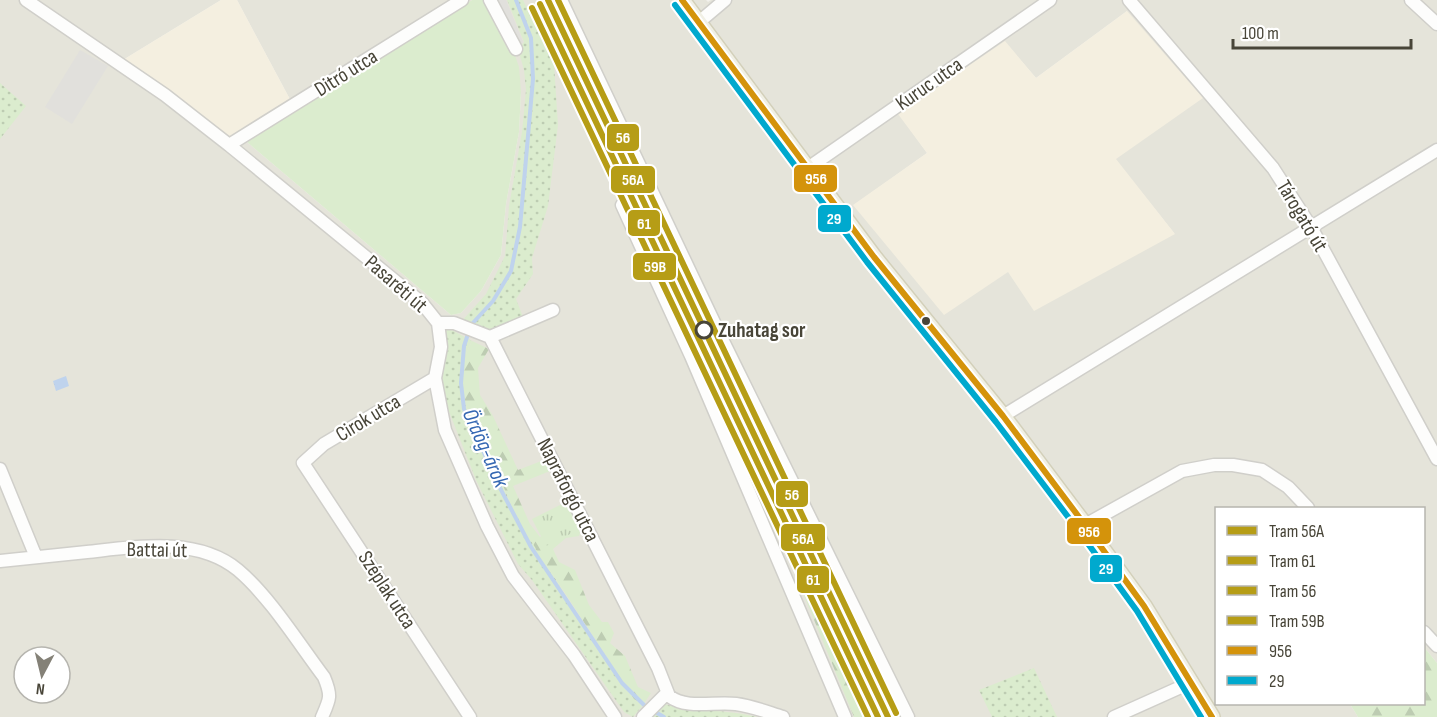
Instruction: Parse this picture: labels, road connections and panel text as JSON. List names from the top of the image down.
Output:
{
  "streets": {
    "street": [
      "Ditró utca",
      "Kuruc utca",
      "Tárogató út",
      "Pasaréti út",
      "Cirok utca",
      "Napraforgó utca",
      "Battai út",
      "Széplak utca"
    ]
  },
  "crossings": [
    ["Ditró utca", "Pasaréti út"],
    ["Pasaréti út", "Cirok utca"],
    ["Cirok utca", "Széplak utca"]
  ],
  "water": ["Ördög-árok"],
  "places": ["Zuhatag sor"],
  "lines": [
    "tram line 56A",
    "tram line 56",
    "transit line 956",
    "tram line 61",
    "transit line 29",
    "tram line 59B"
  ],
  "legend": [
    "Tram 56A",
    "Tram 61",
    "Tram 56",
    "Tram 59B",
    "956",
    "29"
  ],
  "scale_bar": "100 m",
  "north": "bottom"
}
